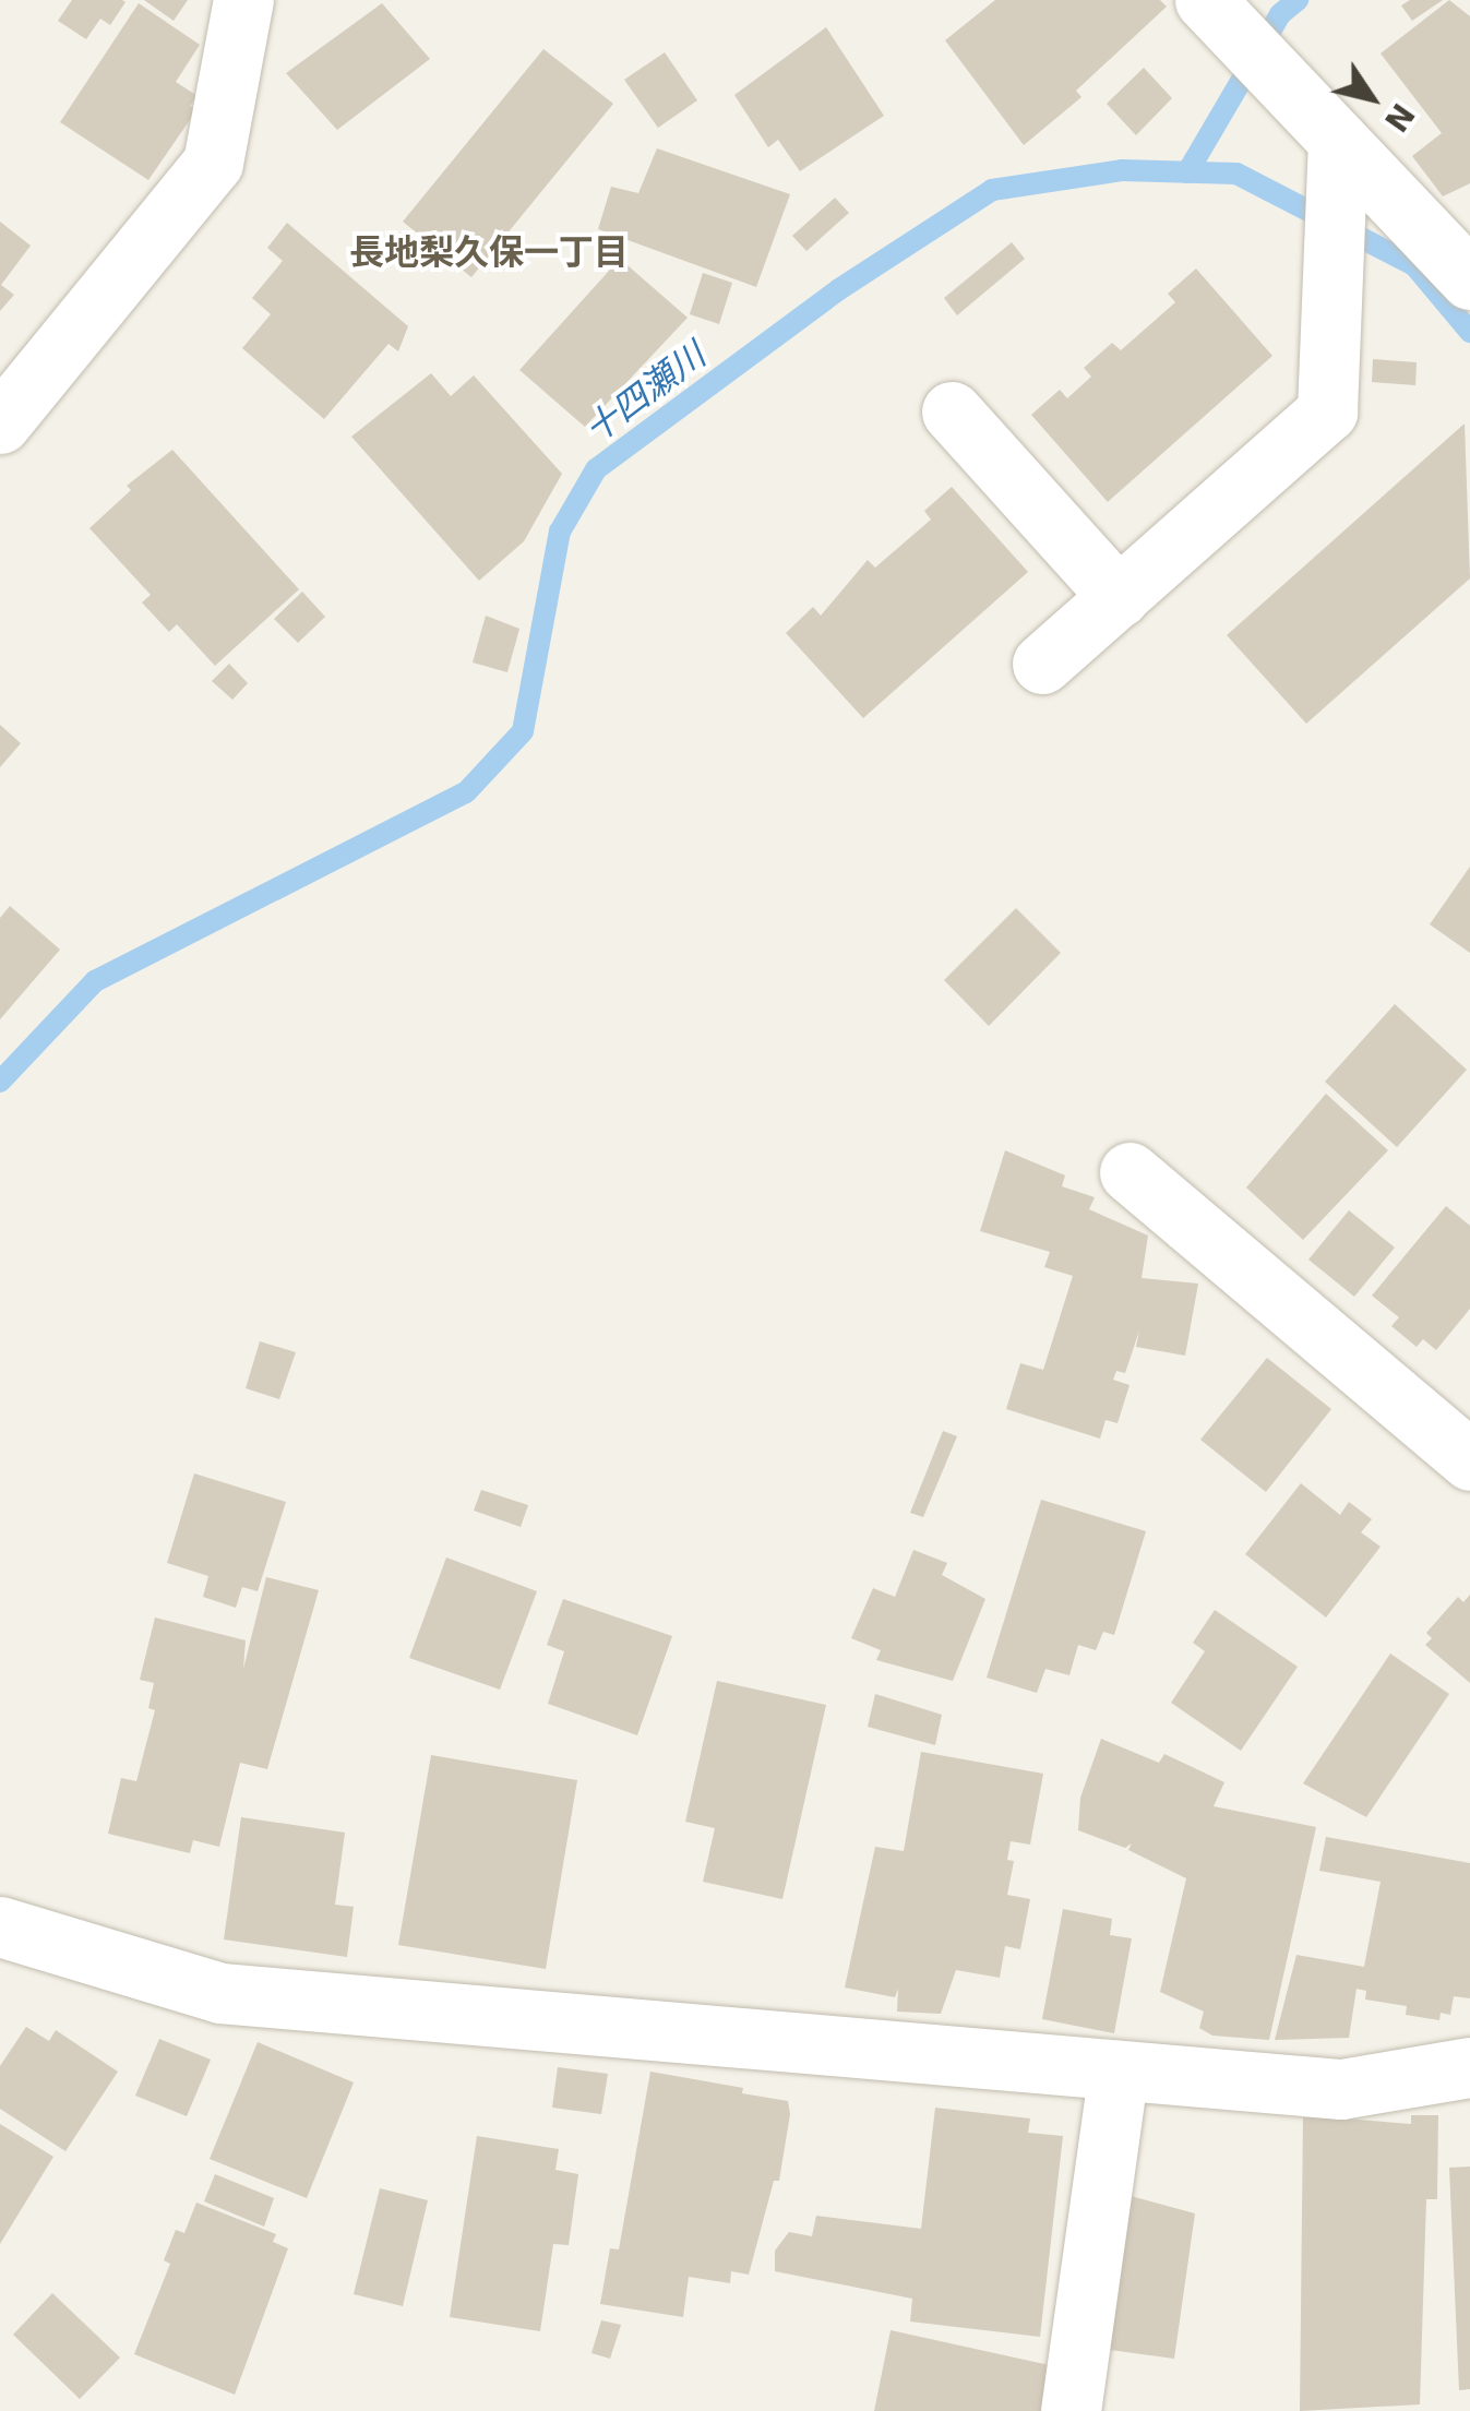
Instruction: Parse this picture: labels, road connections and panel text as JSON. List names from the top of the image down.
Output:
{
  "districts": ["長地梨久保一丁目"],
  "water": ["十四瀬川"],
  "north": "bottom right"
}
